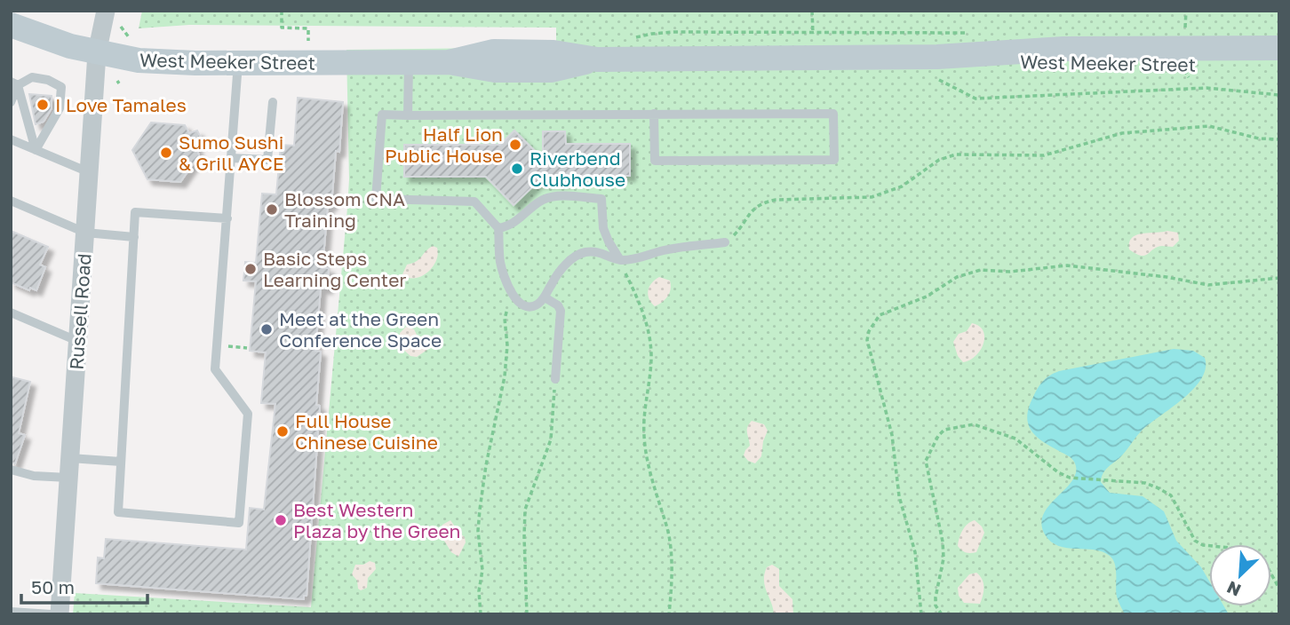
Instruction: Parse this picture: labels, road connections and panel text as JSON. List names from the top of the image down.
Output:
{
  "streets": {
    "main road": ["West Meeker Street"],
    "street": ["Russell Road"]
  },
  "crossings": [
    ["West Meeker Street", "Russell Road"]
  ],
  "places": [
    "I Love Tamales",
    "Half Lion Public House",
    "Sumo Sushi & Grill AYCE",
    "Riverbend Clubhouse",
    "Blossom CNA Training",
    "Basic Steps Learning Center",
    "Meet at the Green Conference Space",
    "Full House Chinese Cuisine",
    "Best Western Plaza by the Green"
  ],
  "scale_bar": "50 m",
  "north": "bottom left"
}
